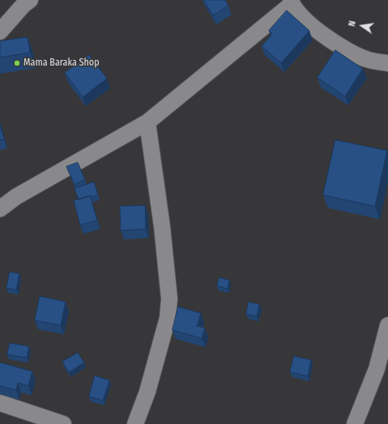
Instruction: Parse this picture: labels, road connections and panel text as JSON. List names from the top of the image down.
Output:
{
  "places": ["Mama Baraka Shop"],
  "north": "left"
}
